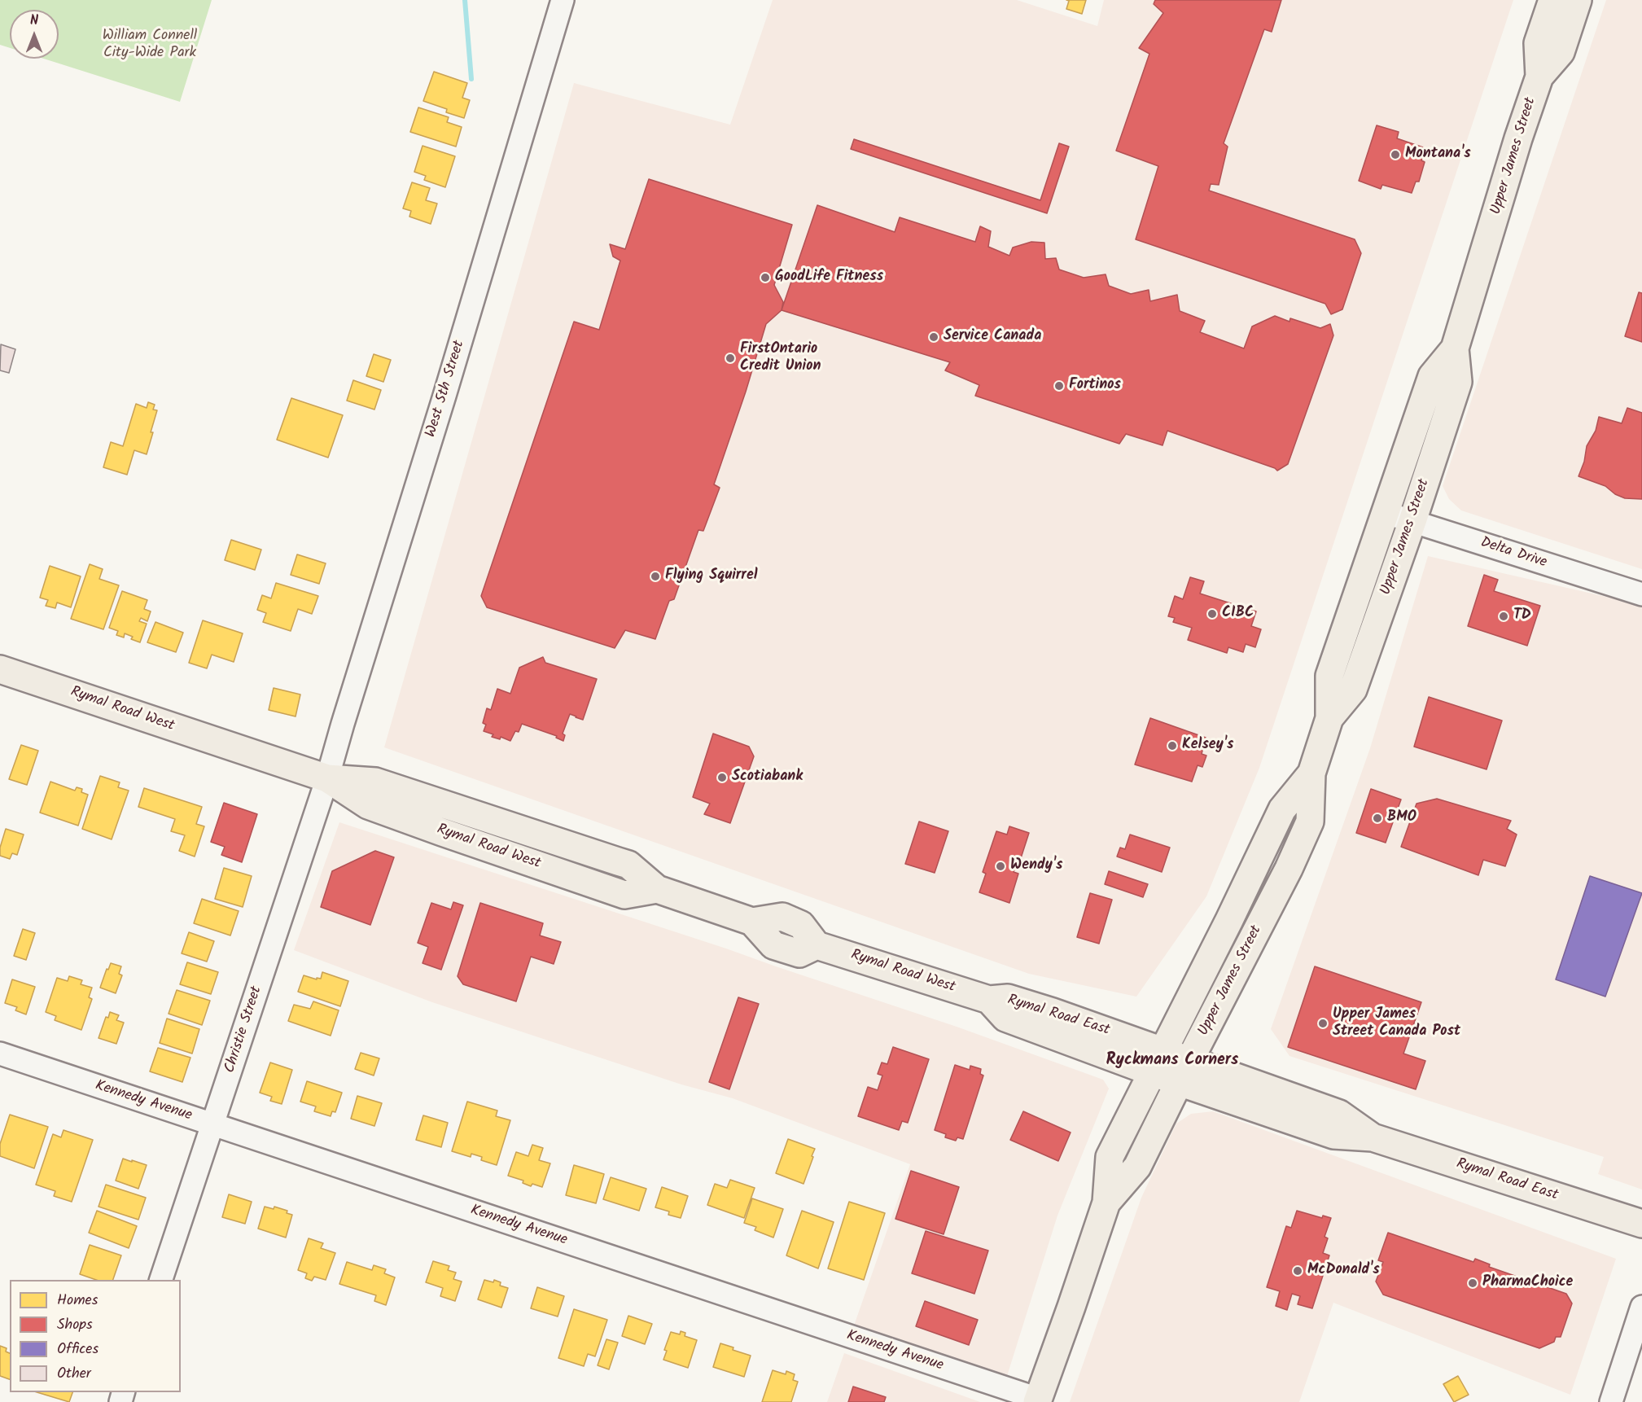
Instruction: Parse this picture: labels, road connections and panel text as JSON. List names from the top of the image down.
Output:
{
  "streets": {
    "main road": ["Upper James Street", "Rymal Road West", "Rymal Road East"],
    "street": [
      "West 5th Street",
      "Delta Drive",
      "Christie Street",
      "Kennedy Avenue"
    ]
  },
  "crossings": [
    ["Upper James Street", "Delta Drive"],
    ["Upper James Street", "Rymal Road East"],
    ["Upper James Street", "Kennedy Avenue"],
    ["West 5th Street", "Rymal Road West"],
    ["West 5th Street", "Christie Street"],
    ["Rymal Road West", "Rymal Road East"],
    ["Rymal Road West", "Christie Street"],
    ["Christie Street", "Kennedy Avenue"]
  ],
  "districts": ["Ryckmans Corners"],
  "parks": ["William Connell City-Wide Park"],
  "places": [
    "Montana's",
    "GoodLife Fitness",
    "Service Canada",
    "FirstOntario Credit Union",
    "Fortinos",
    "Flying Squirrel",
    "CIBC",
    "TD",
    "Kelsey's",
    "Scotiabank",
    "BMO",
    "Wendy's",
    "Upper James Street Canada Post",
    "McDonald's",
    "PharmaChoice"
  ],
  "legend": [
    "Homes",
    "Shops",
    "Offices",
    "Other"
  ],
  "north": "top"
}
